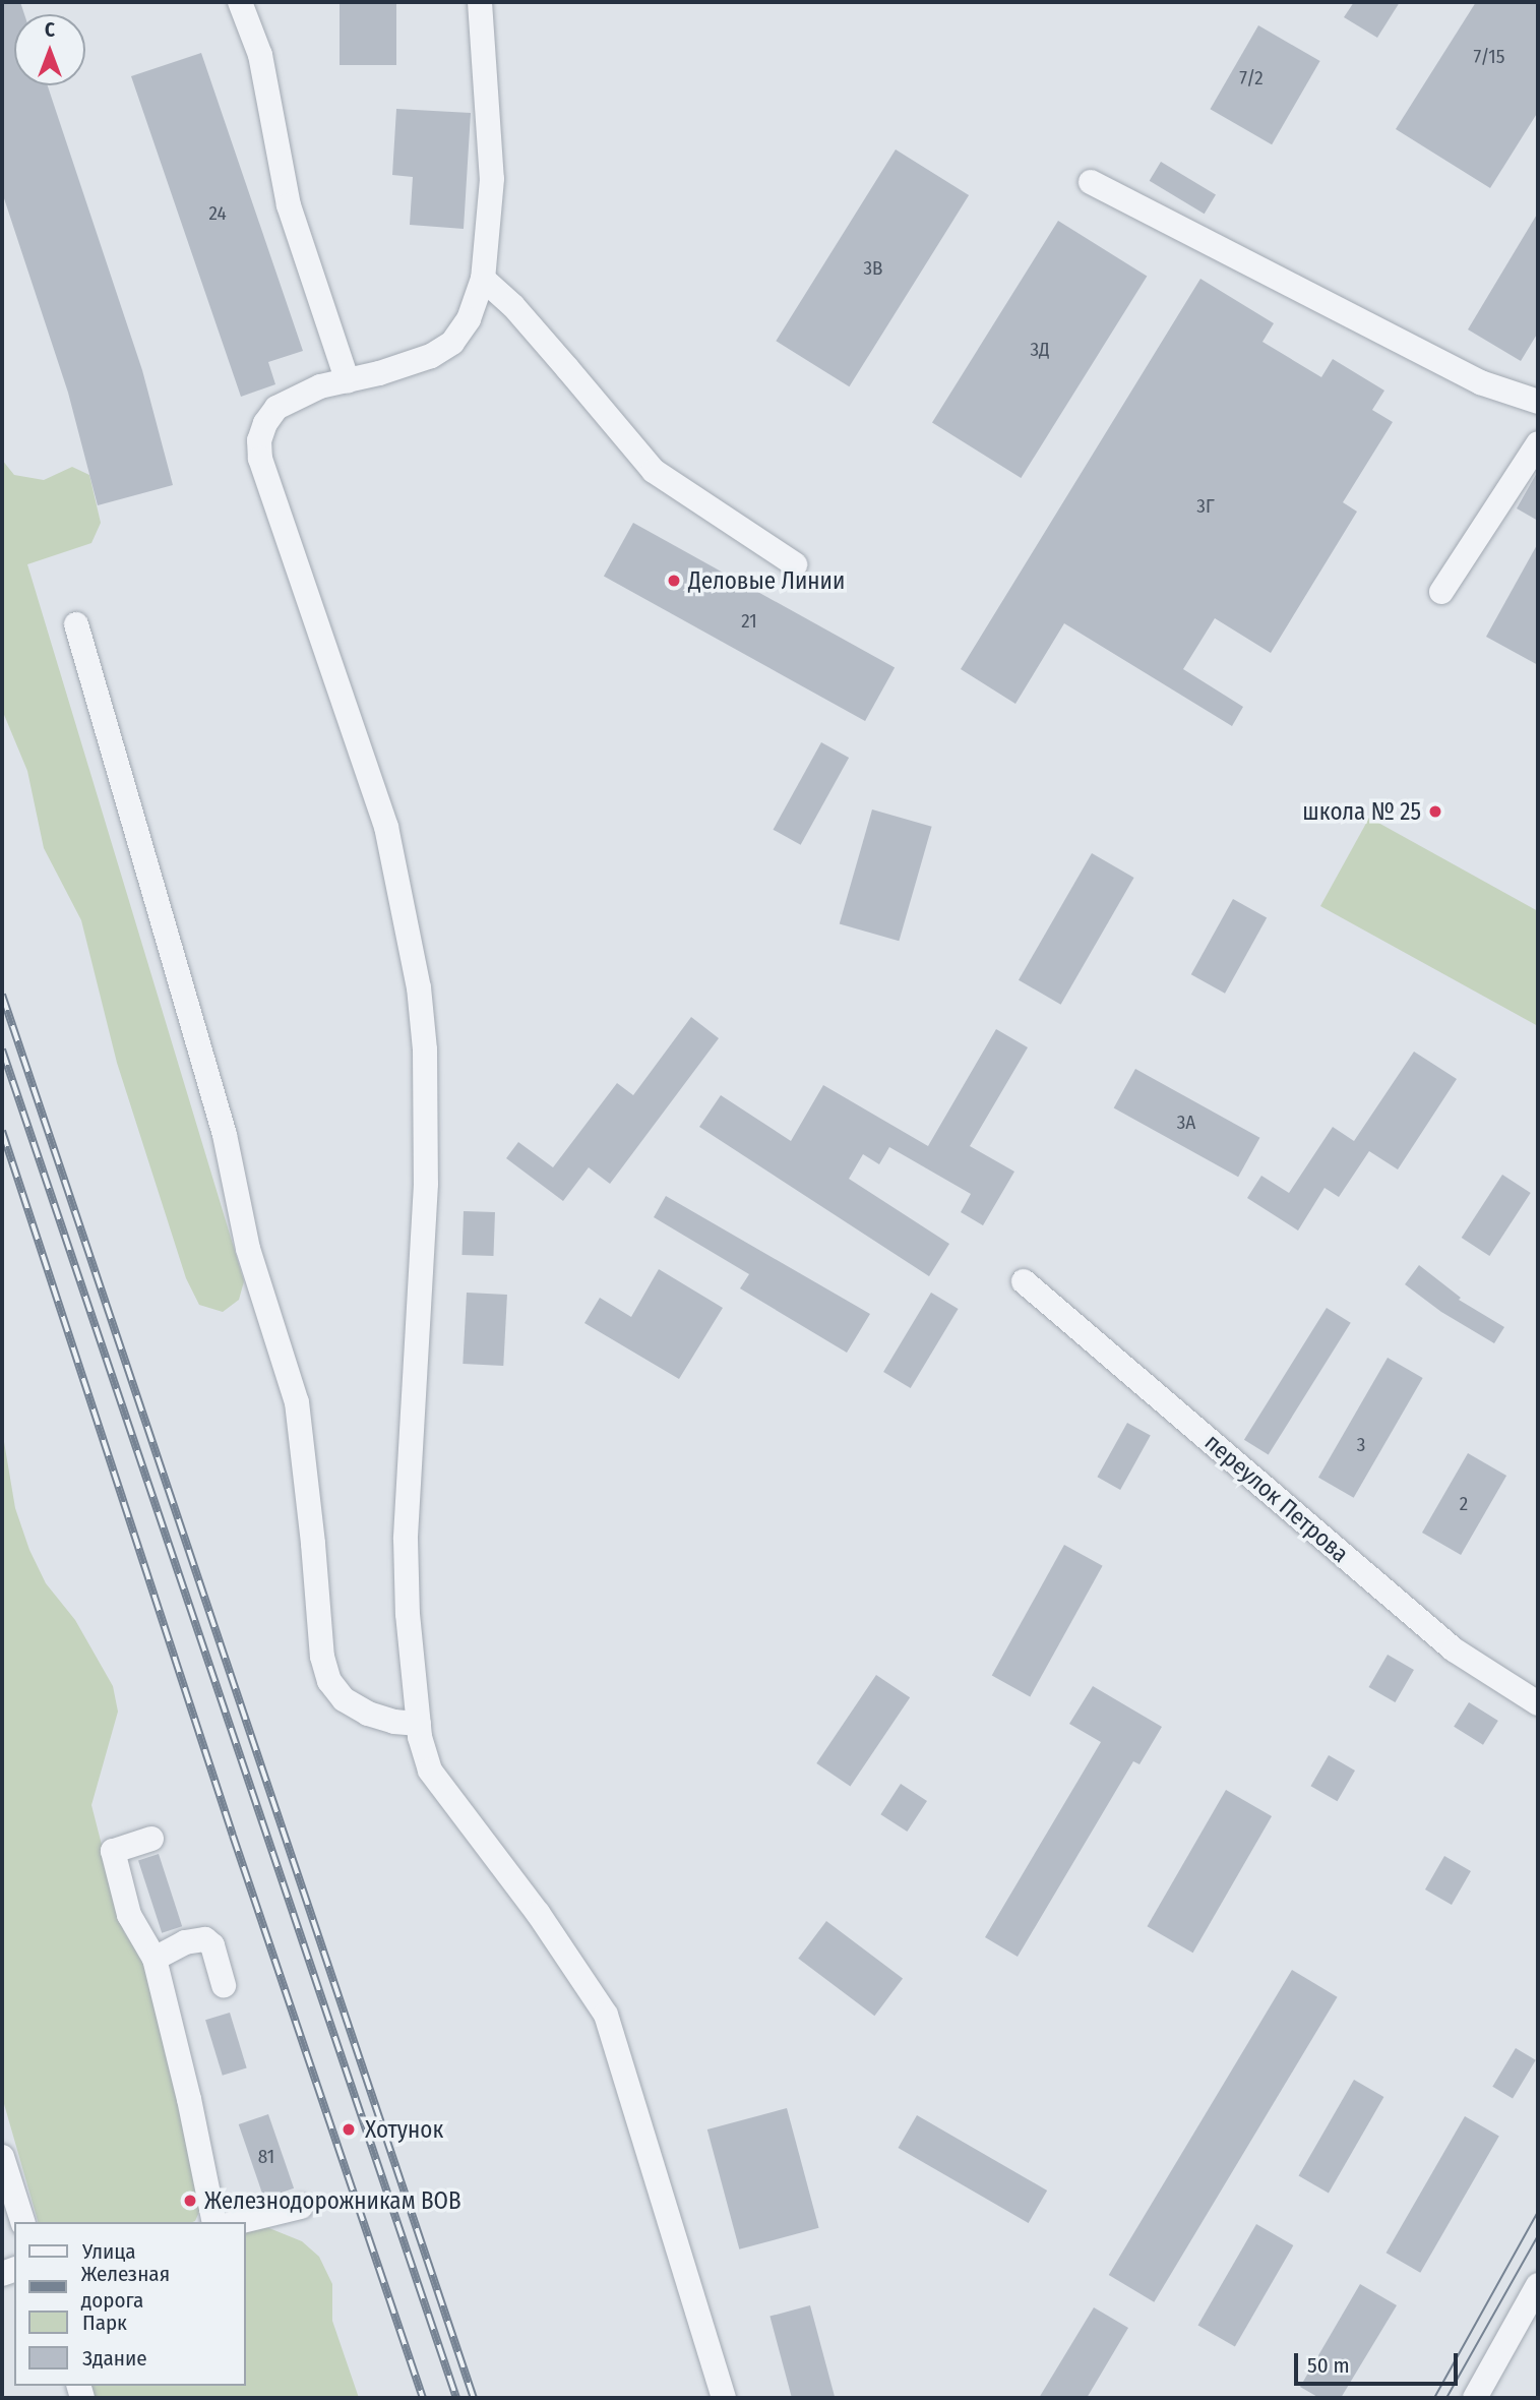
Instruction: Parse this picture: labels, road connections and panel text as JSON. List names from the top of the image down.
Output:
{
  "streets": {
    "street": ["переулок Петрова"]
  },
  "places": [
    "Деловые Линии",
    "школа № 25",
    "Хотунок",
    "Железнодорожникам ВОВ"
  ],
  "house_numbers": [
    "7/15",
    "7/2",
    "24",
    "3В",
    "3Д",
    "3Г",
    "21",
    "3А",
    "3",
    "2",
    "81"
  ],
  "legend": [
    "Улица",
    "Железная дорога",
    "Парк",
    "Здание"
  ],
  "scale_bar": "50 m",
  "north": "top"
}
